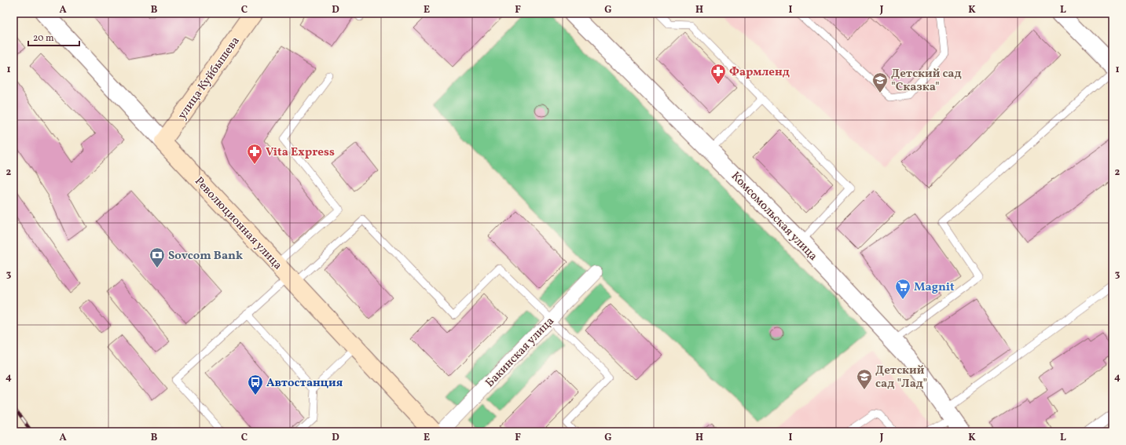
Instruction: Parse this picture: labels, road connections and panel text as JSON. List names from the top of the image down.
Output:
{
  "streets": {
    "main road": ["улица Куйбышева", "Революционная улица"],
    "street": ["Комсомольская улица", "Бакинская улица"]
  },
  "crossings": [
    ["улица Куйбышева", "Революционная улица"]
  ],
  "places": {
    "pharmacy": ["Фармленд", "Vita Express"],
    "school or university": ["Детский сад \"Сказка\"", "Детский сад \"Лад\""],
    "bank": ["Sovcom Bank"],
    "supermarket": ["Magnit"],
    "bus stop": ["Автостанция"]
  },
  "scale_bar": "20 m",
  "grid": {
    "columns": [
      "A",
      "B",
      "C",
      "D",
      "E",
      "F",
      "G",
      "H",
      "I",
      "J",
      "K",
      "L"
    ],
    "rows": [
      "1",
      "2",
      "3",
      "4"
    ]
  }
}
